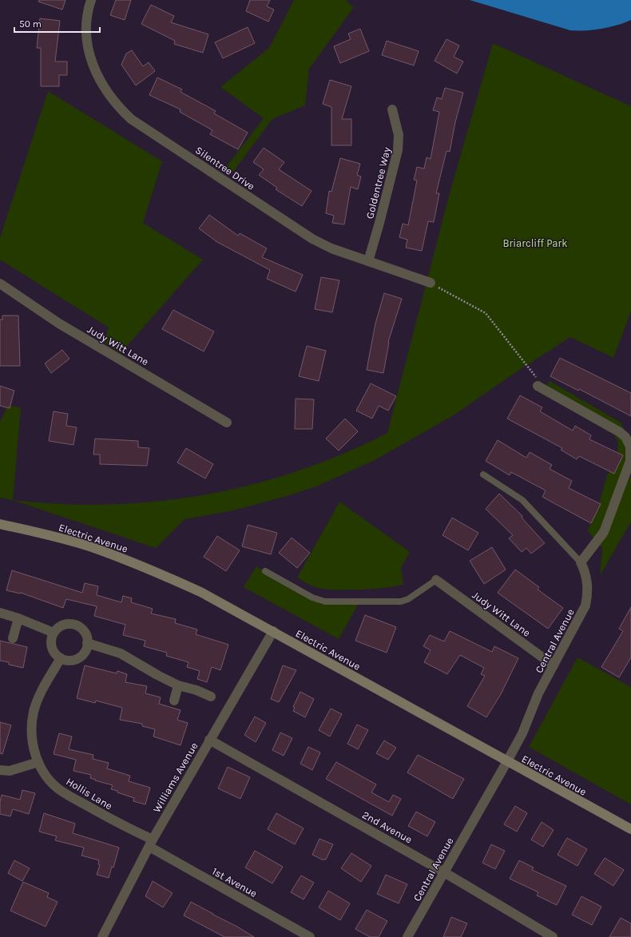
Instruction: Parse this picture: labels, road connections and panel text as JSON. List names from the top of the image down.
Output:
{
  "streets": {
    "street": [
      "Silentree Drive",
      "Goldentree Way",
      "Judy Witt Lane",
      "Electric Avenue",
      "Central Avenue",
      "Williams Avenue",
      "Hollis Lane",
      "2nd Avenue",
      "1st Avenue"
    ]
  },
  "crossings": [
    ["Silentree Drive", "Goldentree Way"],
    ["Judy Witt Lane", "Central Avenue"],
    ["Electric Avenue", "Central Avenue"],
    ["Electric Avenue", "Williams Avenue"],
    ["Central Avenue", "2nd Avenue"],
    ["Williams Avenue", "Hollis Lane"],
    ["Williams Avenue", "2nd Avenue"],
    ["Williams Avenue", "1st Avenue"],
    ["Hollis Lane", "1st Avenue"]
  ],
  "parks": ["Briarcliff Park"],
  "scale_bar": "50 m"
}
